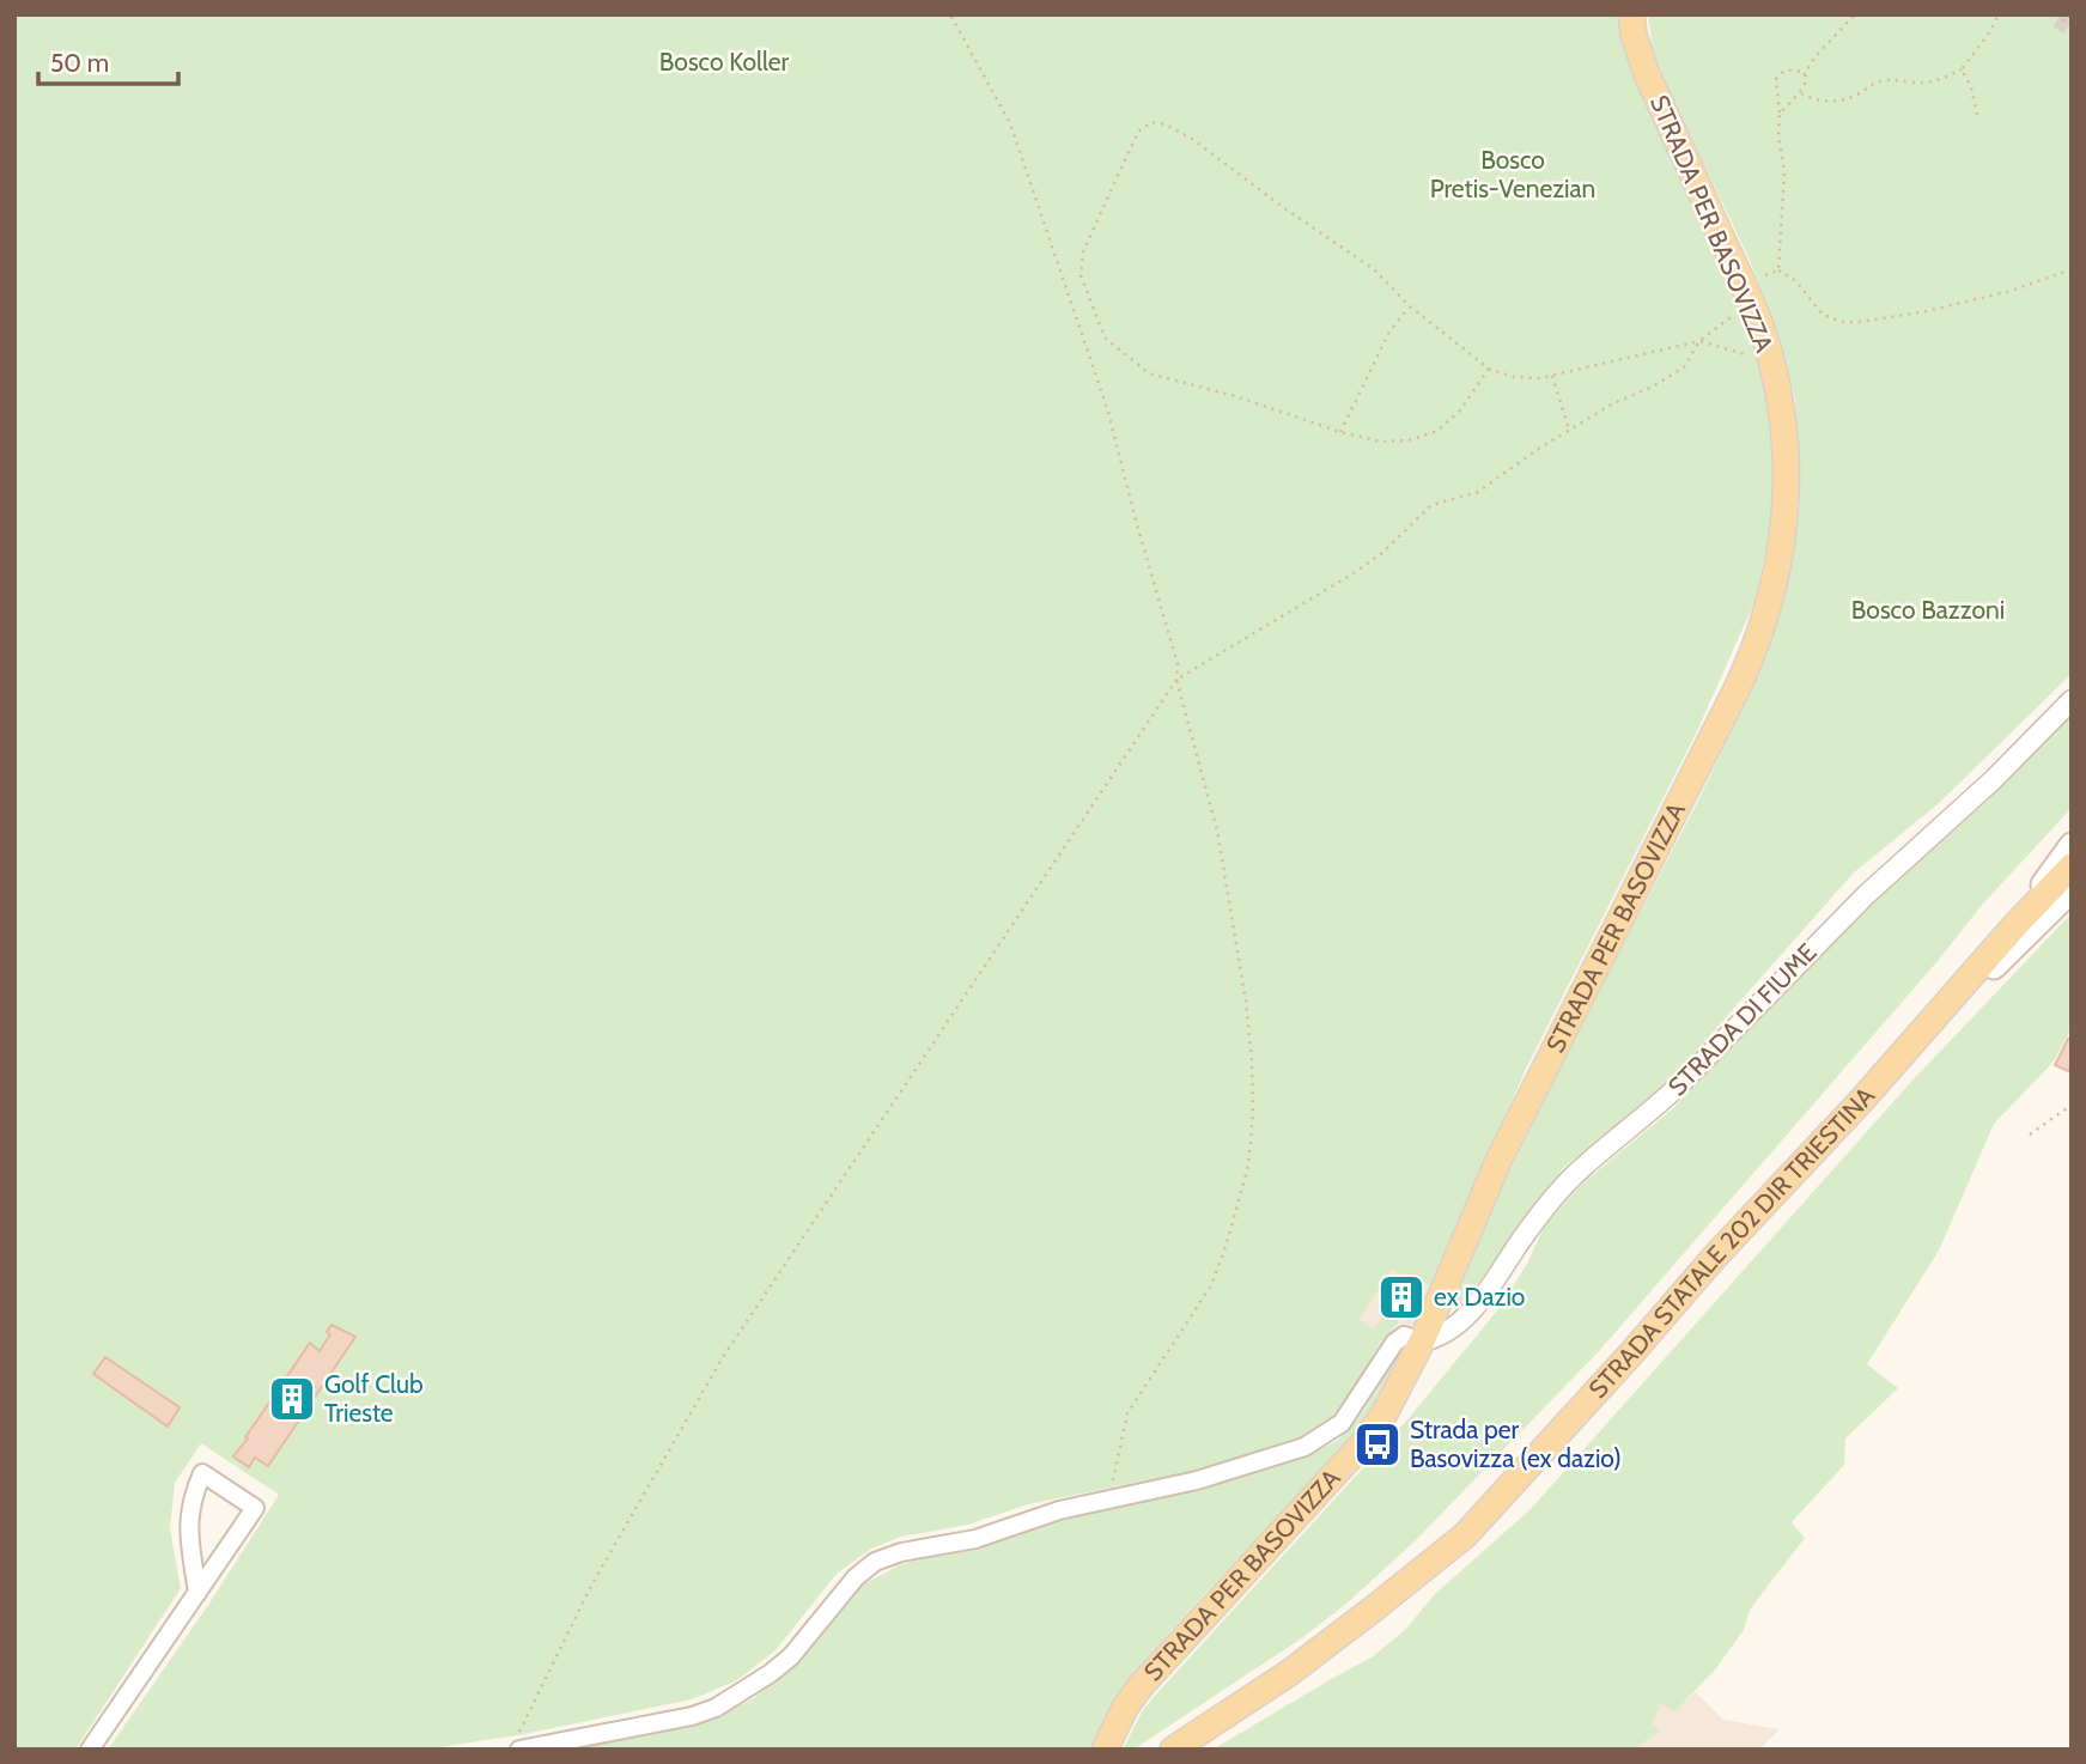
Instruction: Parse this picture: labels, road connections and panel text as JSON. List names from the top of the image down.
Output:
{
  "streets": {
    "main road": ["STRADA PER BASOVIZZA", "STRADA STATALE 202 DIR TRIESTINA"],
    "street": ["STRADA DI FIUME"]
  },
  "crossings": [
    ["STRADA PER BASOVIZZA", "STRADA DI FIUME"]
  ],
  "parks": ["Bosco Koller", "Bosco Pretis-Venezian", "Bosco Bazzoni"],
  "places": {
    "building": ["ex Dazio", "Golf Club Trieste"],
    "bus stop": ["Strada per Basovizza (ex dazio)"]
  },
  "scale_bar": "50 m"
}
